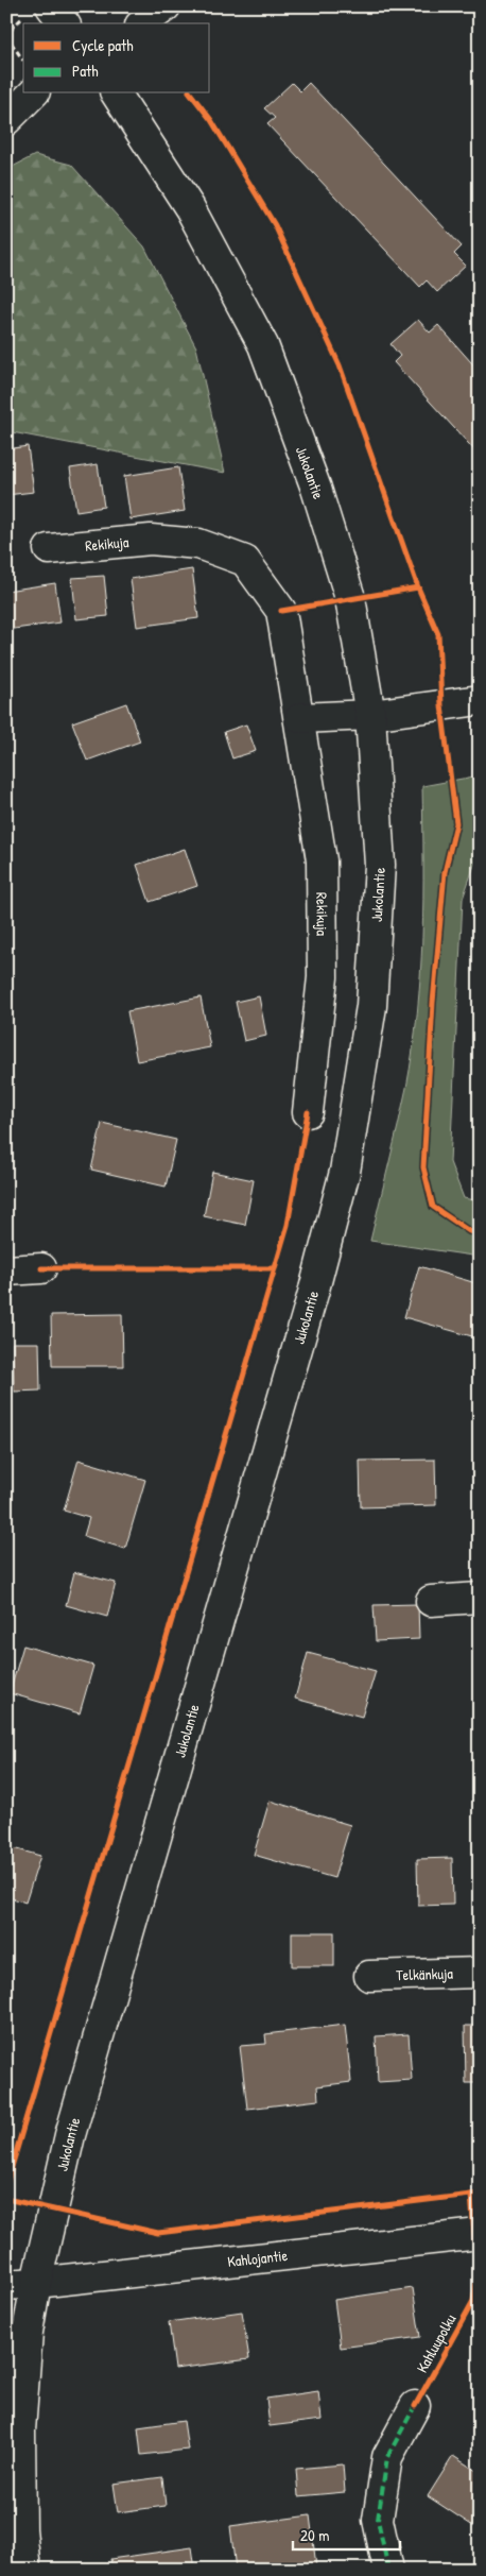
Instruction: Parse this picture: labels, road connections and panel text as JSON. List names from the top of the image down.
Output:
{
  "streets": {
    "street": [
      "Jukolantie",
      "Rekikuja",
      "Telkänkuja",
      "Kahlojantie"
    ],
    "cycle path": ["Kahluupolku"]
  },
  "crossings": [
    ["Jukolantie", "Kahlojantie"]
  ],
  "legend": ["Cycle path", "Path"],
  "scale_bar": "20 m"
}
